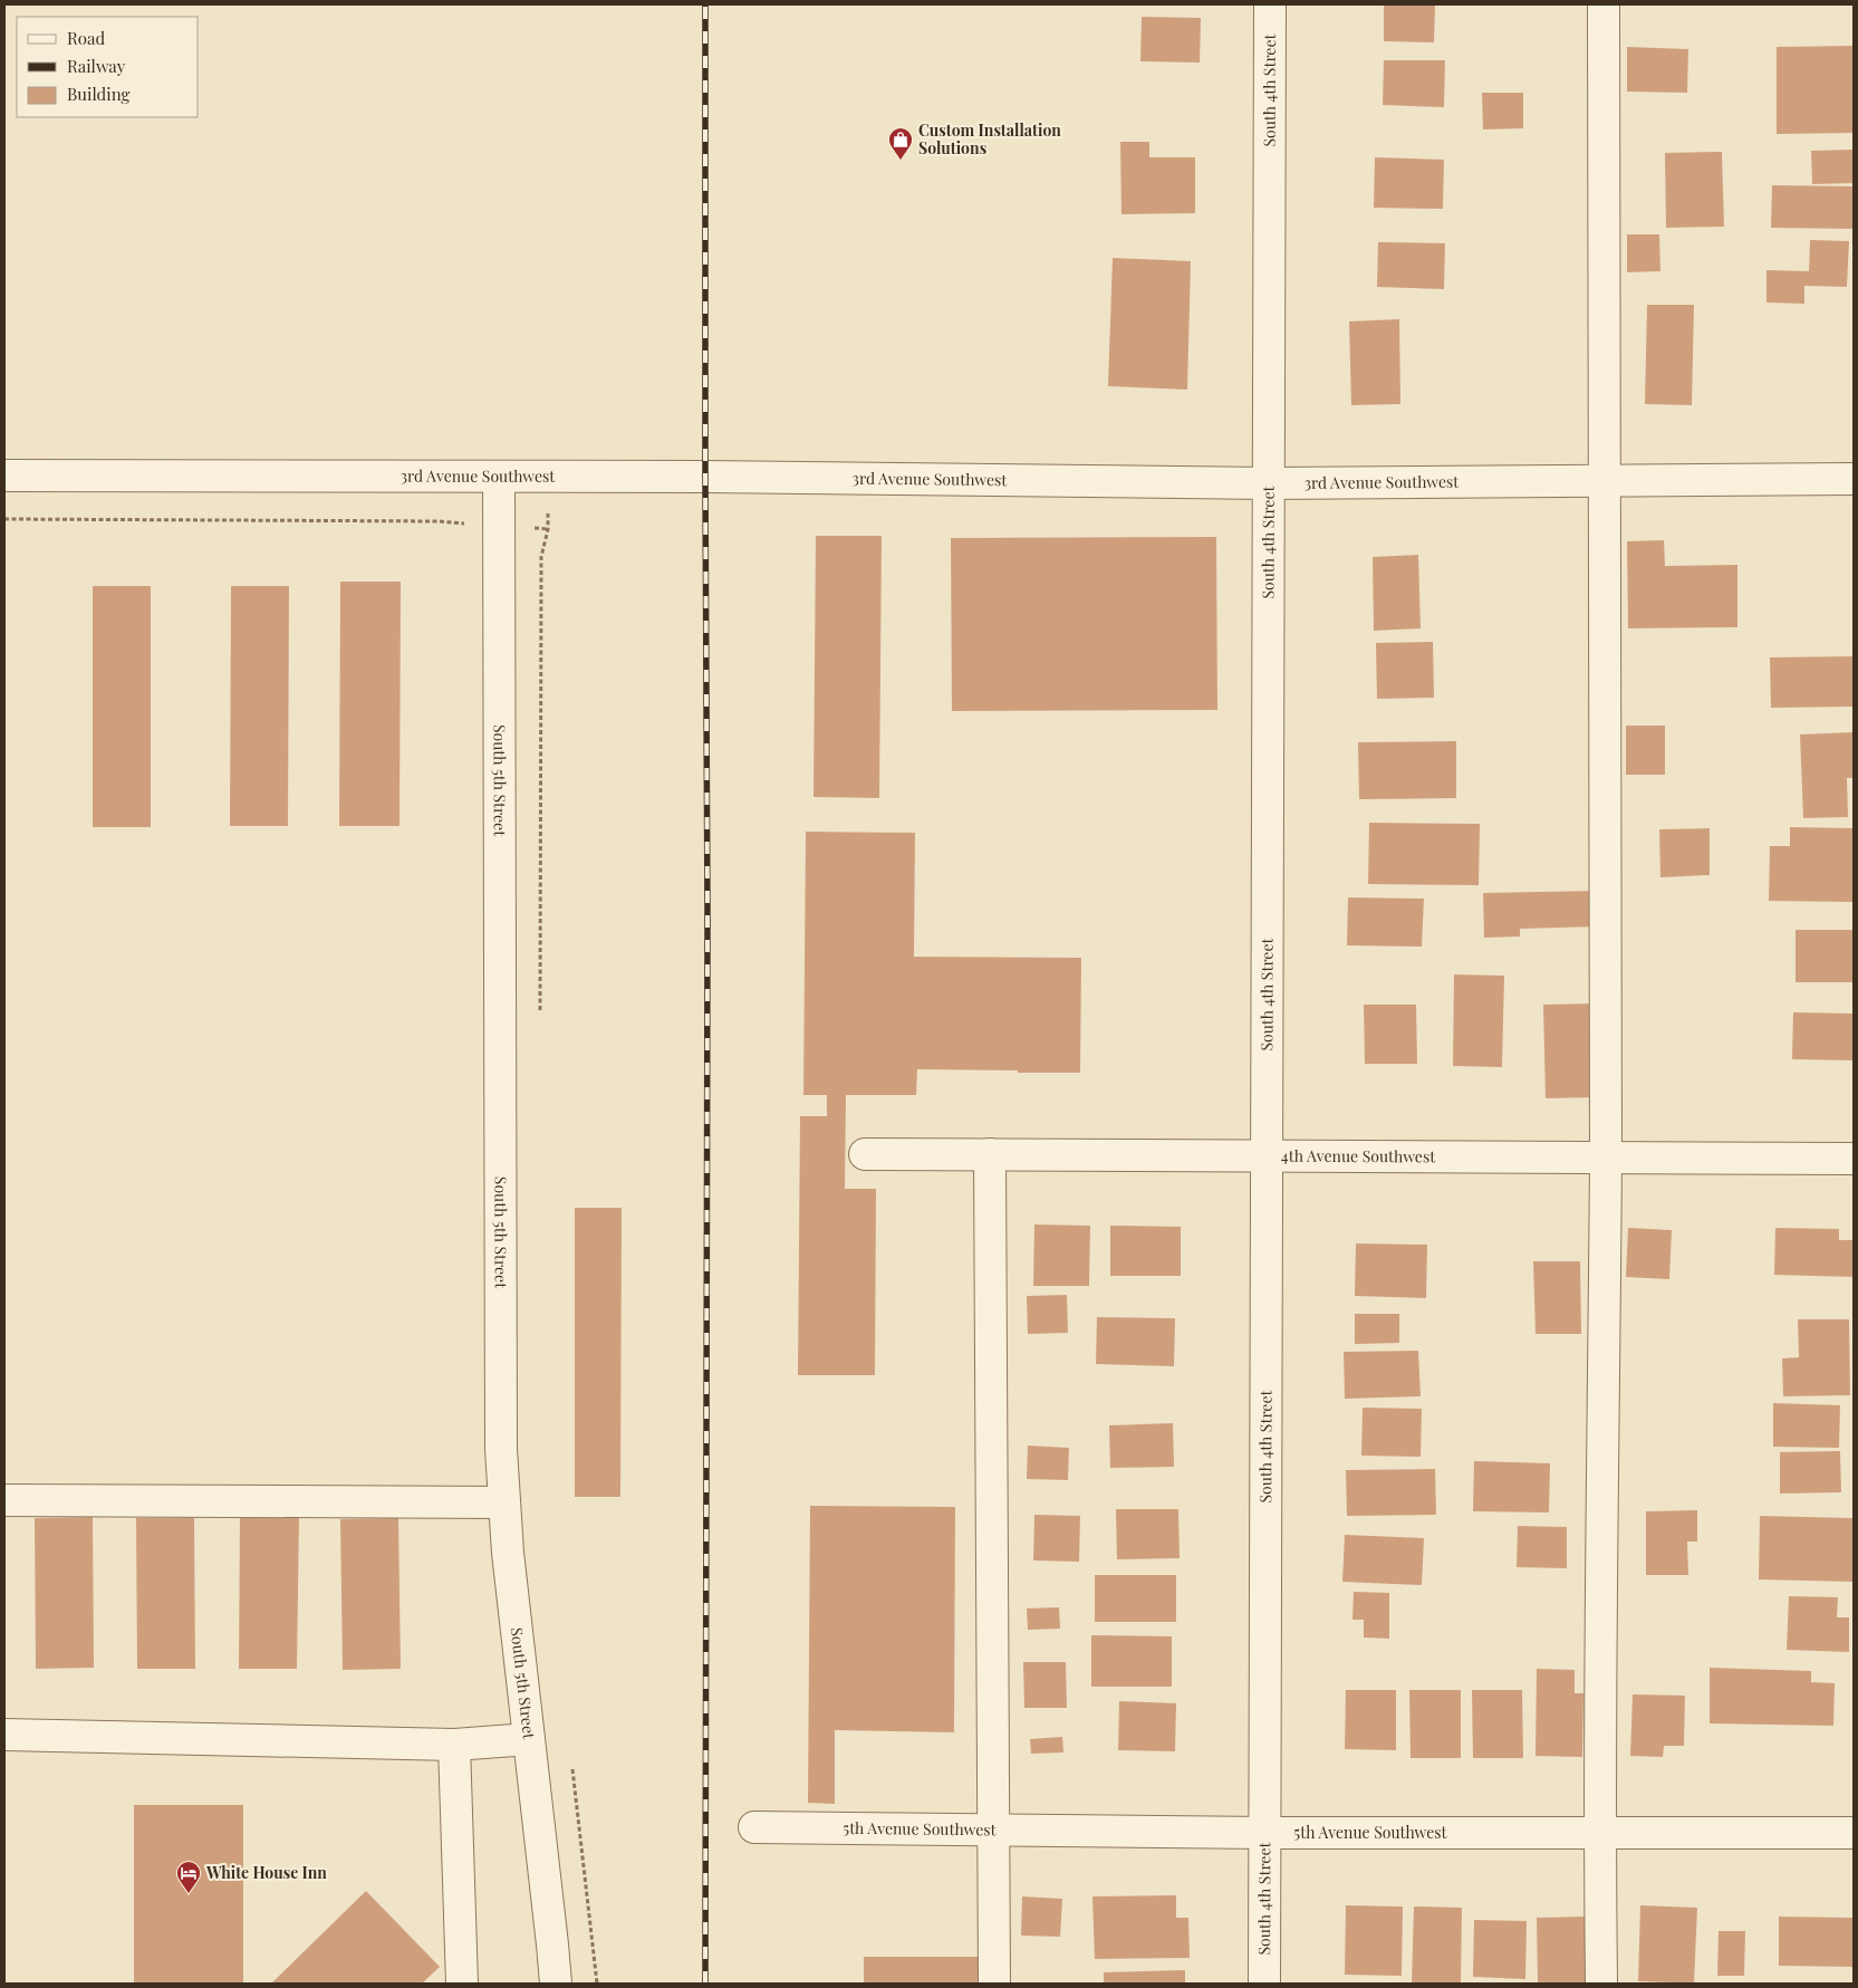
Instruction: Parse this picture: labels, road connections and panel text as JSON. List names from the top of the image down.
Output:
{
  "streets": {
    "street": [
      "South 4th Street",
      "3rd Avenue Southwest",
      "South 5th Street",
      "4th Avenue Southwest",
      "5th Avenue Southwest"
    ]
  },
  "crossings": [
    ["South 4th Street", "3rd Avenue Southwest"],
    ["South 4th Street", "4th Avenue Southwest"],
    ["South 4th Street", "5th Avenue Southwest"],
    ["3rd Avenue Southwest", "South 5th Street"]
  ],
  "places": {
    "shop": ["Custom Installation Solutions"],
    "hotel": ["White House Inn"]
  },
  "legend": ["Road", "Railway", "Building"]
}
